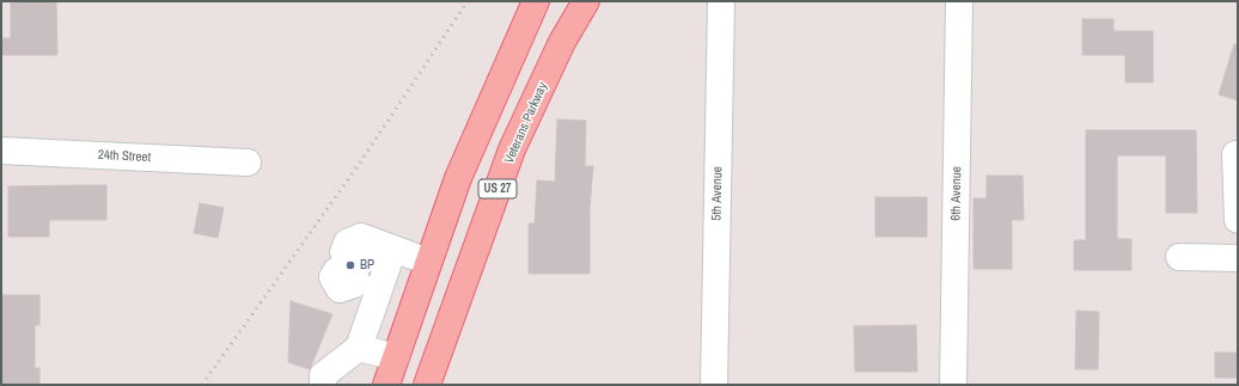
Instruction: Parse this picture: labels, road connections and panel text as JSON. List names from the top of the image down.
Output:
{
  "streets": {
    "main road": ["Veterans Parkway", "US 27"],
    "street": ["24th Street", "5th Avenue", "6th Avenue"]
  },
  "places": ["BP"]
}
